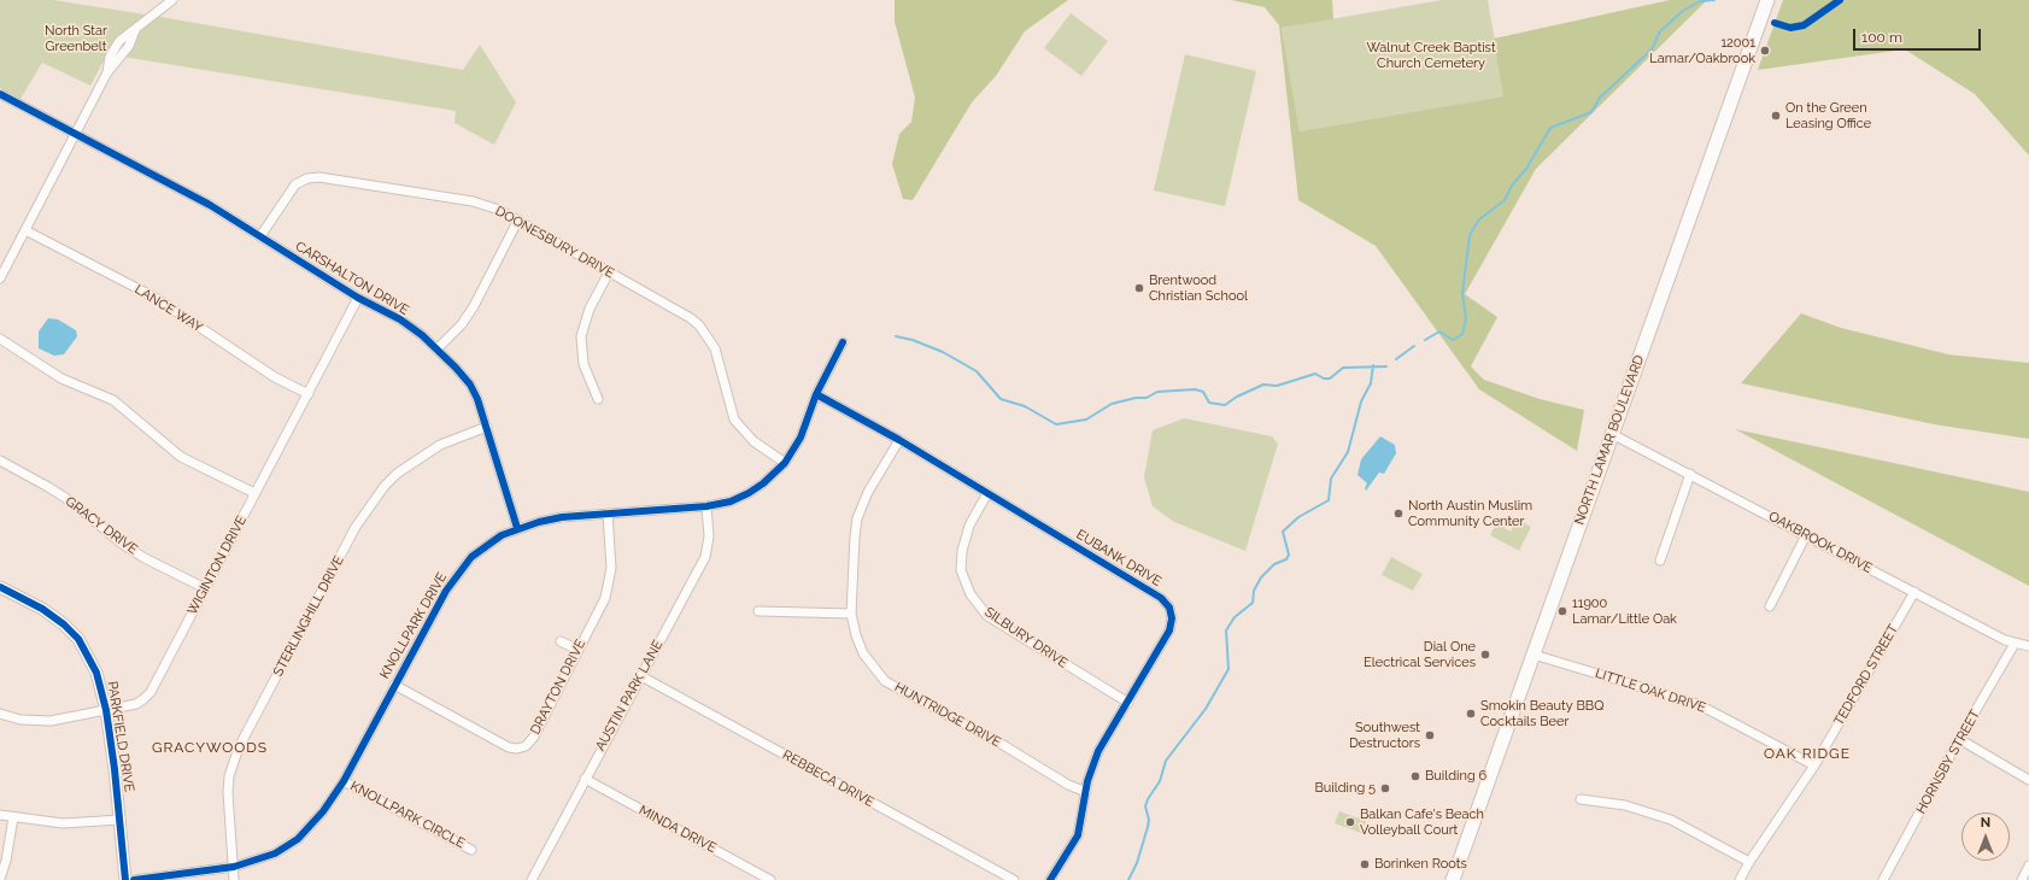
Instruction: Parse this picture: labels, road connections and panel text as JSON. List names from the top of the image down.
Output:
{
  "streets": {
    "main road": ["NORTH LAMAR BOULEVARD"],
    "street": [
      "DOONESBURY DRIVE",
      "CARSHALTON DRIVE",
      "LANCE WAY",
      "GRACY DRIVE",
      "OAKBROOK DRIVE",
      "EUBANK DRIVE",
      "WIGINTON DRIVE",
      "STERLINGHILL DRIVE",
      "KNOLLPARK DRIVE",
      "SILBURY DRIVE",
      "TEDFORD STREET",
      "DRAYTON DRIVE",
      "LITTLE OAK DRIVE",
      "AUSTIN PARK LANE",
      "HUNTRIDGE DRIVE",
      "PARKFIELD DRIVE",
      "HORNSBY STREET",
      "REBBECA DRIVE",
      "KNOLLPARK CIRCLE",
      "MINDA DRIVE"
    ]
  },
  "crossings": [
    ["DOONESBURY DRIVE", "CARSHALTON DRIVE"],
    ["DOONESBURY DRIVE", "KNOLLPARK DRIVE"],
    ["CARSHALTON DRIVE", "WIGINTON DRIVE"],
    ["CARSHALTON DRIVE", "STERLINGHILL DRIVE"],
    ["CARSHALTON DRIVE", "KNOLLPARK DRIVE"],
    ["LANCE WAY", "WIGINTON DRIVE"],
    ["NORTH LAMAR BOULEVARD", "OAKBROOK DRIVE"],
    ["NORTH LAMAR BOULEVARD", "LITTLE OAK DRIVE"],
    ["GRACY DRIVE", "WIGINTON DRIVE"],
    ["OAKBROOK DRIVE", "TEDFORD STREET"],
    ["OAKBROOK DRIVE", "HORNSBY STREET"],
    ["EUBANK DRIVE", "KNOLLPARK DRIVE"],
    ["EUBANK DRIVE", "SILBURY DRIVE"],
    ["EUBANK DRIVE", "HUNTRIDGE DRIVE"],
    ["WIGINTON DRIVE", "PARKFIELD DRIVE"],
    ["STERLINGHILL DRIVE", "KNOLLPARK DRIVE"],
    ["KNOLLPARK DRIVE", "DRAYTON DRIVE"],
    ["KNOLLPARK DRIVE", "AUSTIN PARK LANE"],
    ["KNOLLPARK DRIVE", "KNOLLPARK CIRCLE"],
    ["TEDFORD STREET", "LITTLE OAK DRIVE"],
    ["AUSTIN PARK LANE", "REBBECA DRIVE"],
    ["AUSTIN PARK LANE", "MINDA DRIVE"]
  ],
  "districts": ["GRACYWOODS", "OAK RIDGE"],
  "parks": ["North Star Greenbelt", "Walnut Creek Baptist Church Cemetery"],
  "places": [
    "12001 Lamar/Oakbrook",
    "On the Green Leasing Office",
    "Brentwood Christian School",
    "North Austin Muslim Community Center",
    "11900 Lamar/Little Oak",
    "Dial One Electrical Services",
    "Smokin Beauty BBQ Cocktails Beer",
    "Southwest Destructors",
    "Building 6",
    "Building 5",
    "Balkan Cafe's Beach Volleyball Court",
    "Borinken Roots"
  ],
  "scale_bar": "100 m",
  "north": "top"
}
